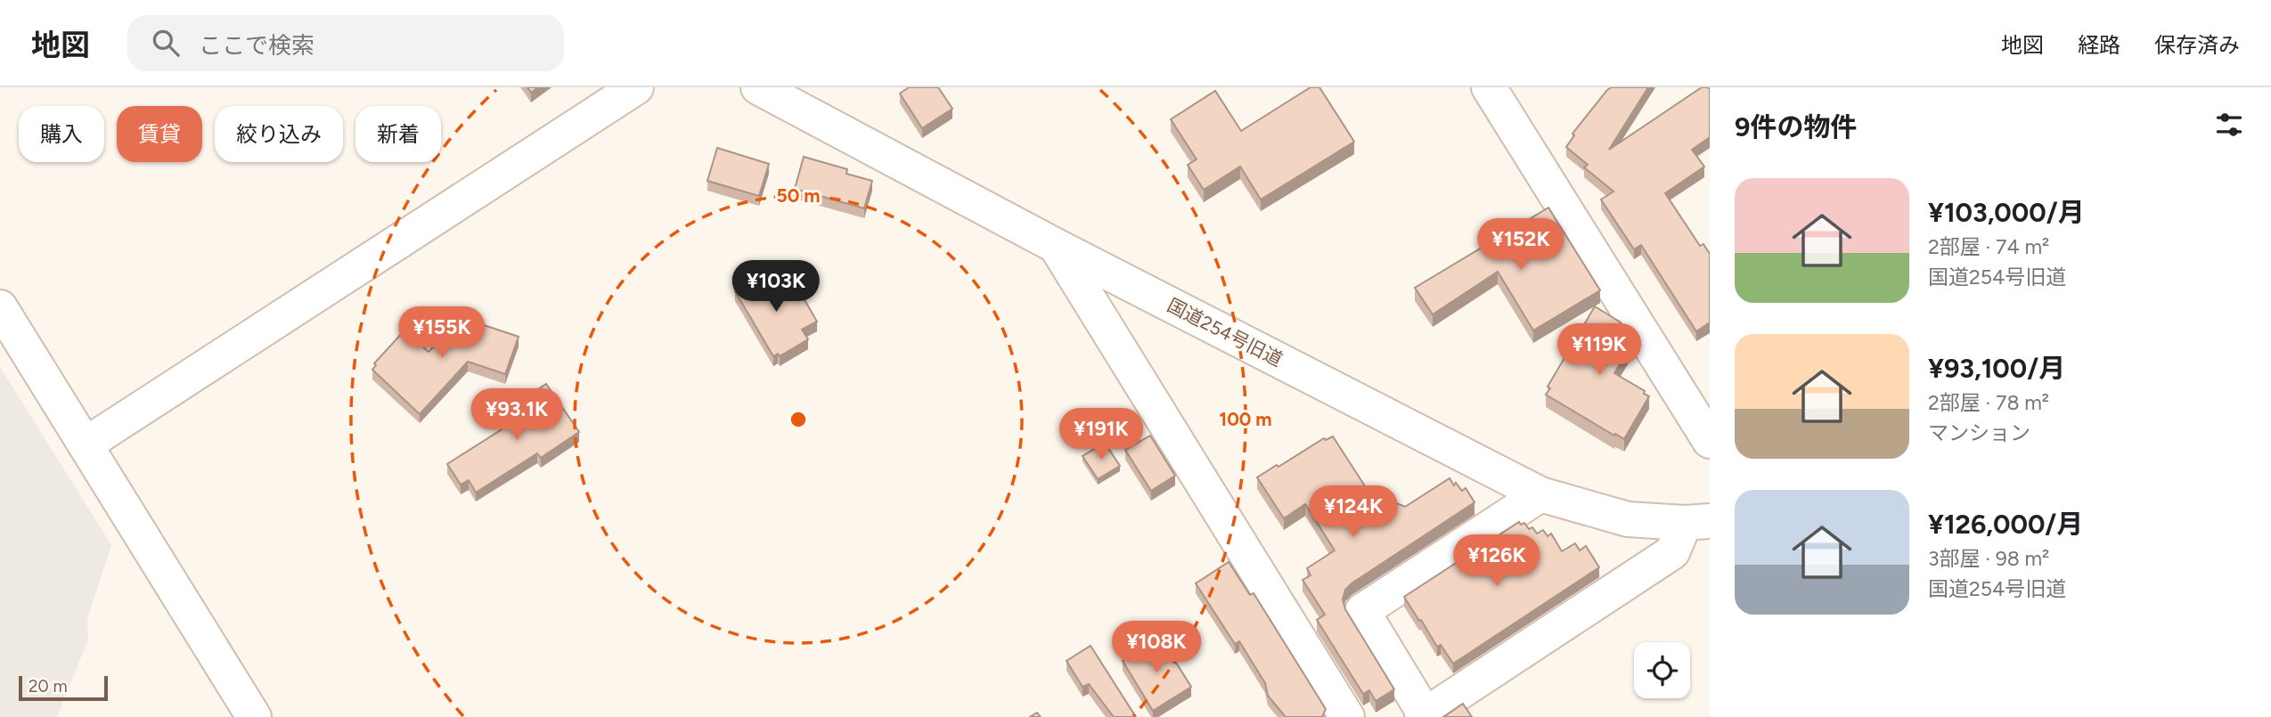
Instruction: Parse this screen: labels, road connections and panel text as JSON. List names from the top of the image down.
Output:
{
  "streets": {
    "street": ["国道254号旧道"]
  },
  "scale_bar": "20 m",
  "page": {
    "header": "地図",
    "search": "ここで検索",
    "nav": ["地図", "経路", "保存済み"],
    "heading": "9件の物件",
    "chip": [
      "購入",
      "賃貸",
      "絞り込み",
      "新着"
    ],
    "list": [
      {
        "name": "¥103,000/月",
        "note": "2部屋 · 74 m² · 国道254号旧道"
      },
      {
        "name": "¥93,100/月",
        "note": "2部屋 · 78 m² · マンション"
      },
      {
        "name": "¥126,000/月",
        "note": "3部屋 · 98 m² · 国道254号旧道"
      }
    ],
    "price": [
      "¥152K",
      "¥103K",
      "¥155K",
      "¥119K",
      "¥93.1K",
      "¥191K",
      "¥124K",
      "¥126K",
      "¥108K"
    ],
    "scale": "20 m"
  },
  "rings": ["50 m", "100 m"]
}
